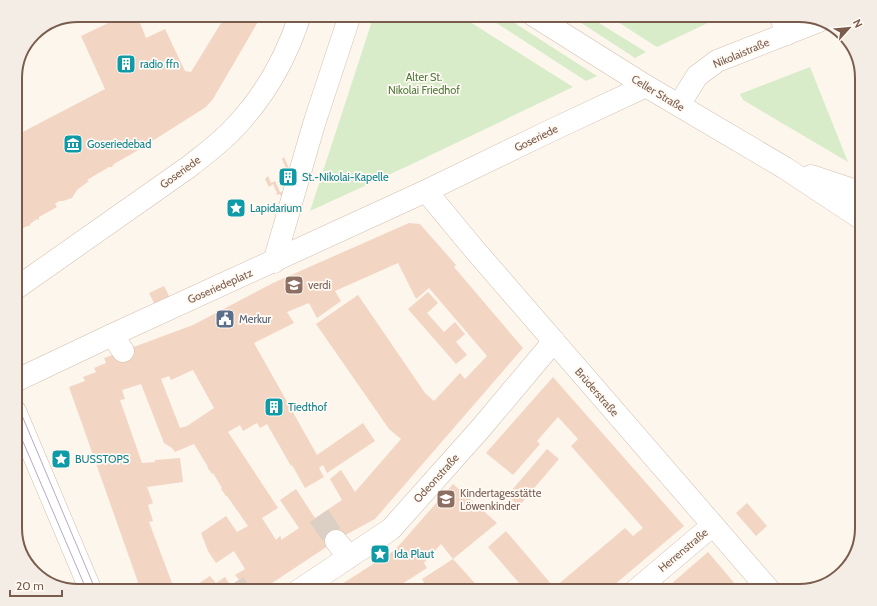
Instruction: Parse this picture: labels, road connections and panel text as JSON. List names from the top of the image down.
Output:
{
  "streets": {
    "street": [
      "Nikolaistraße",
      "Celler Straße",
      "Goseriede",
      "Goseriedeplatz",
      "Brüderstraße",
      "Odeonstraße",
      "Herrenstraße"
    ]
  },
  "crossings": [
    ["Nikolaistraße", "Celler Straße"],
    ["Celler Straße", "Goseriede"],
    ["Goseriede", "Goseriedeplatz"],
    ["Goseriede", "Brüderstraße"],
    ["Goseriedeplatz", "Brüderstraße"],
    ["Brüderstraße", "Odeonstraße"],
    ["Brüderstraße", "Herrenstraße"]
  ],
  "parks": ["Alter St. Nikolai Friedhof"],
  "places": {
    "building": ["radio ffn", "St.-Nikolai-Kapelle", "Tiedthof"],
    "museum": ["Goseriedebad"],
    "place": ["Lapidarium", "BUSSTOPS", "Ida Plaut"],
    "school or university": ["verdi", "Kindertagesstätte Löwenkinder"],
    "public building": ["Merkur"]
  },
  "scale_bar": "20 m",
  "north": "top right"
}
